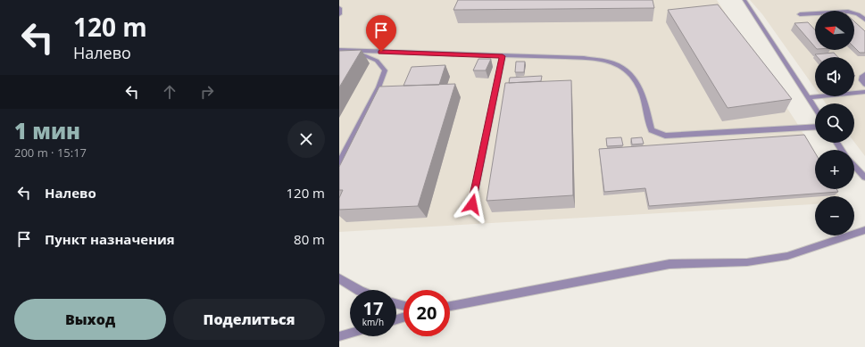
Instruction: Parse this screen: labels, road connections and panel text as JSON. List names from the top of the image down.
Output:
{
  "north": "left",
  "page": {
    "turn": ["120 m", "Налево"],
    "map_buttons": ["+", "−"],
    "heading": ["1 мин", "200 m · 15:17"],
    "list": [
      {
        "name": "Налево",
        "value": "120 m"
      },
      {
        "name": "Пункт назначения",
        "value": "80 m"
      }
    ],
    "speed": "17 km/h",
    "limit": "20",
    "buttons": ["Выход", "Поделиться"]
  }
}
